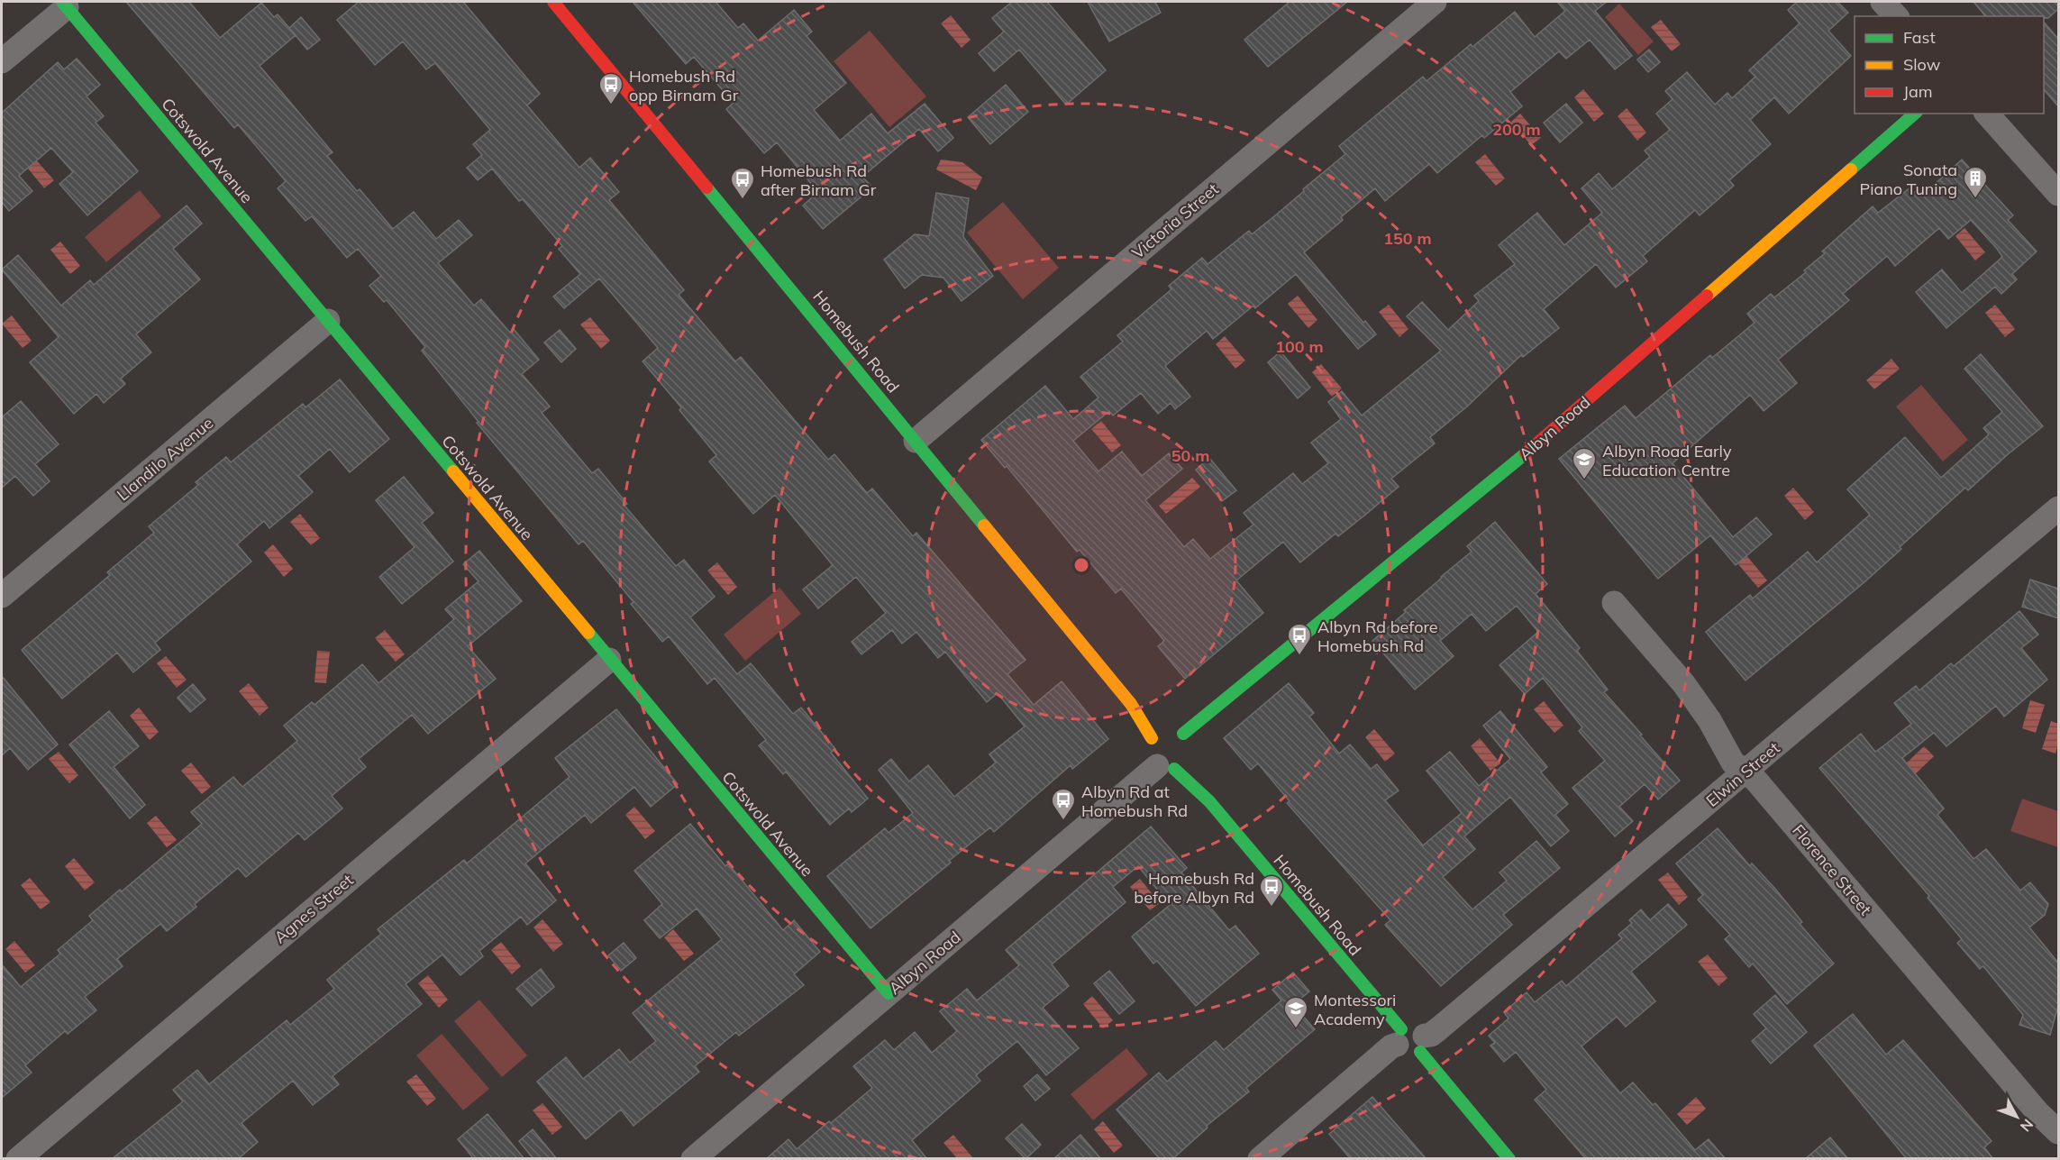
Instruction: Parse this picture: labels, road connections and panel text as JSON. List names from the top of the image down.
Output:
{
  "streets": {
    "street": [
      "Cotswold Avenue",
      "Victoria Street",
      "Homebush Road",
      "Albyn Road",
      "Llandilo Avenue",
      "Elwin Street",
      "Florence Street",
      "Agnes Street"
    ]
  },
  "crossings": [
    ["Cotswold Avenue", "Albyn Road"],
    ["Cotswold Avenue", "Llandilo Avenue"],
    ["Cotswold Avenue", "Agnes Street"],
    ["Victoria Street", "Homebush Road"],
    ["Homebush Road", "Albyn Road"],
    ["Homebush Road", "Elwin Street"],
    ["Elwin Street", "Florence Street"]
  ],
  "places": {
    "bus stop": [
      "Homebush Rd opp Birnam Gr",
      "Homebush Rd after Birnam Gr",
      "Albyn Rd before Homebush Rd",
      "Albyn Rd at Homebush Rd",
      "Homebush Rd before Albyn Rd"
    ],
    "building": ["Sonata Piano Tuning"],
    "school or university": ["Albyn Road Early Education Centre", "Montessori Academy"]
  },
  "legend": ["Fast", "Slow", "Jam"],
  "north": "bottom right",
  "rings": [
    "200 m",
    "150 m",
    "100 m",
    "50 m"
  ]
}
